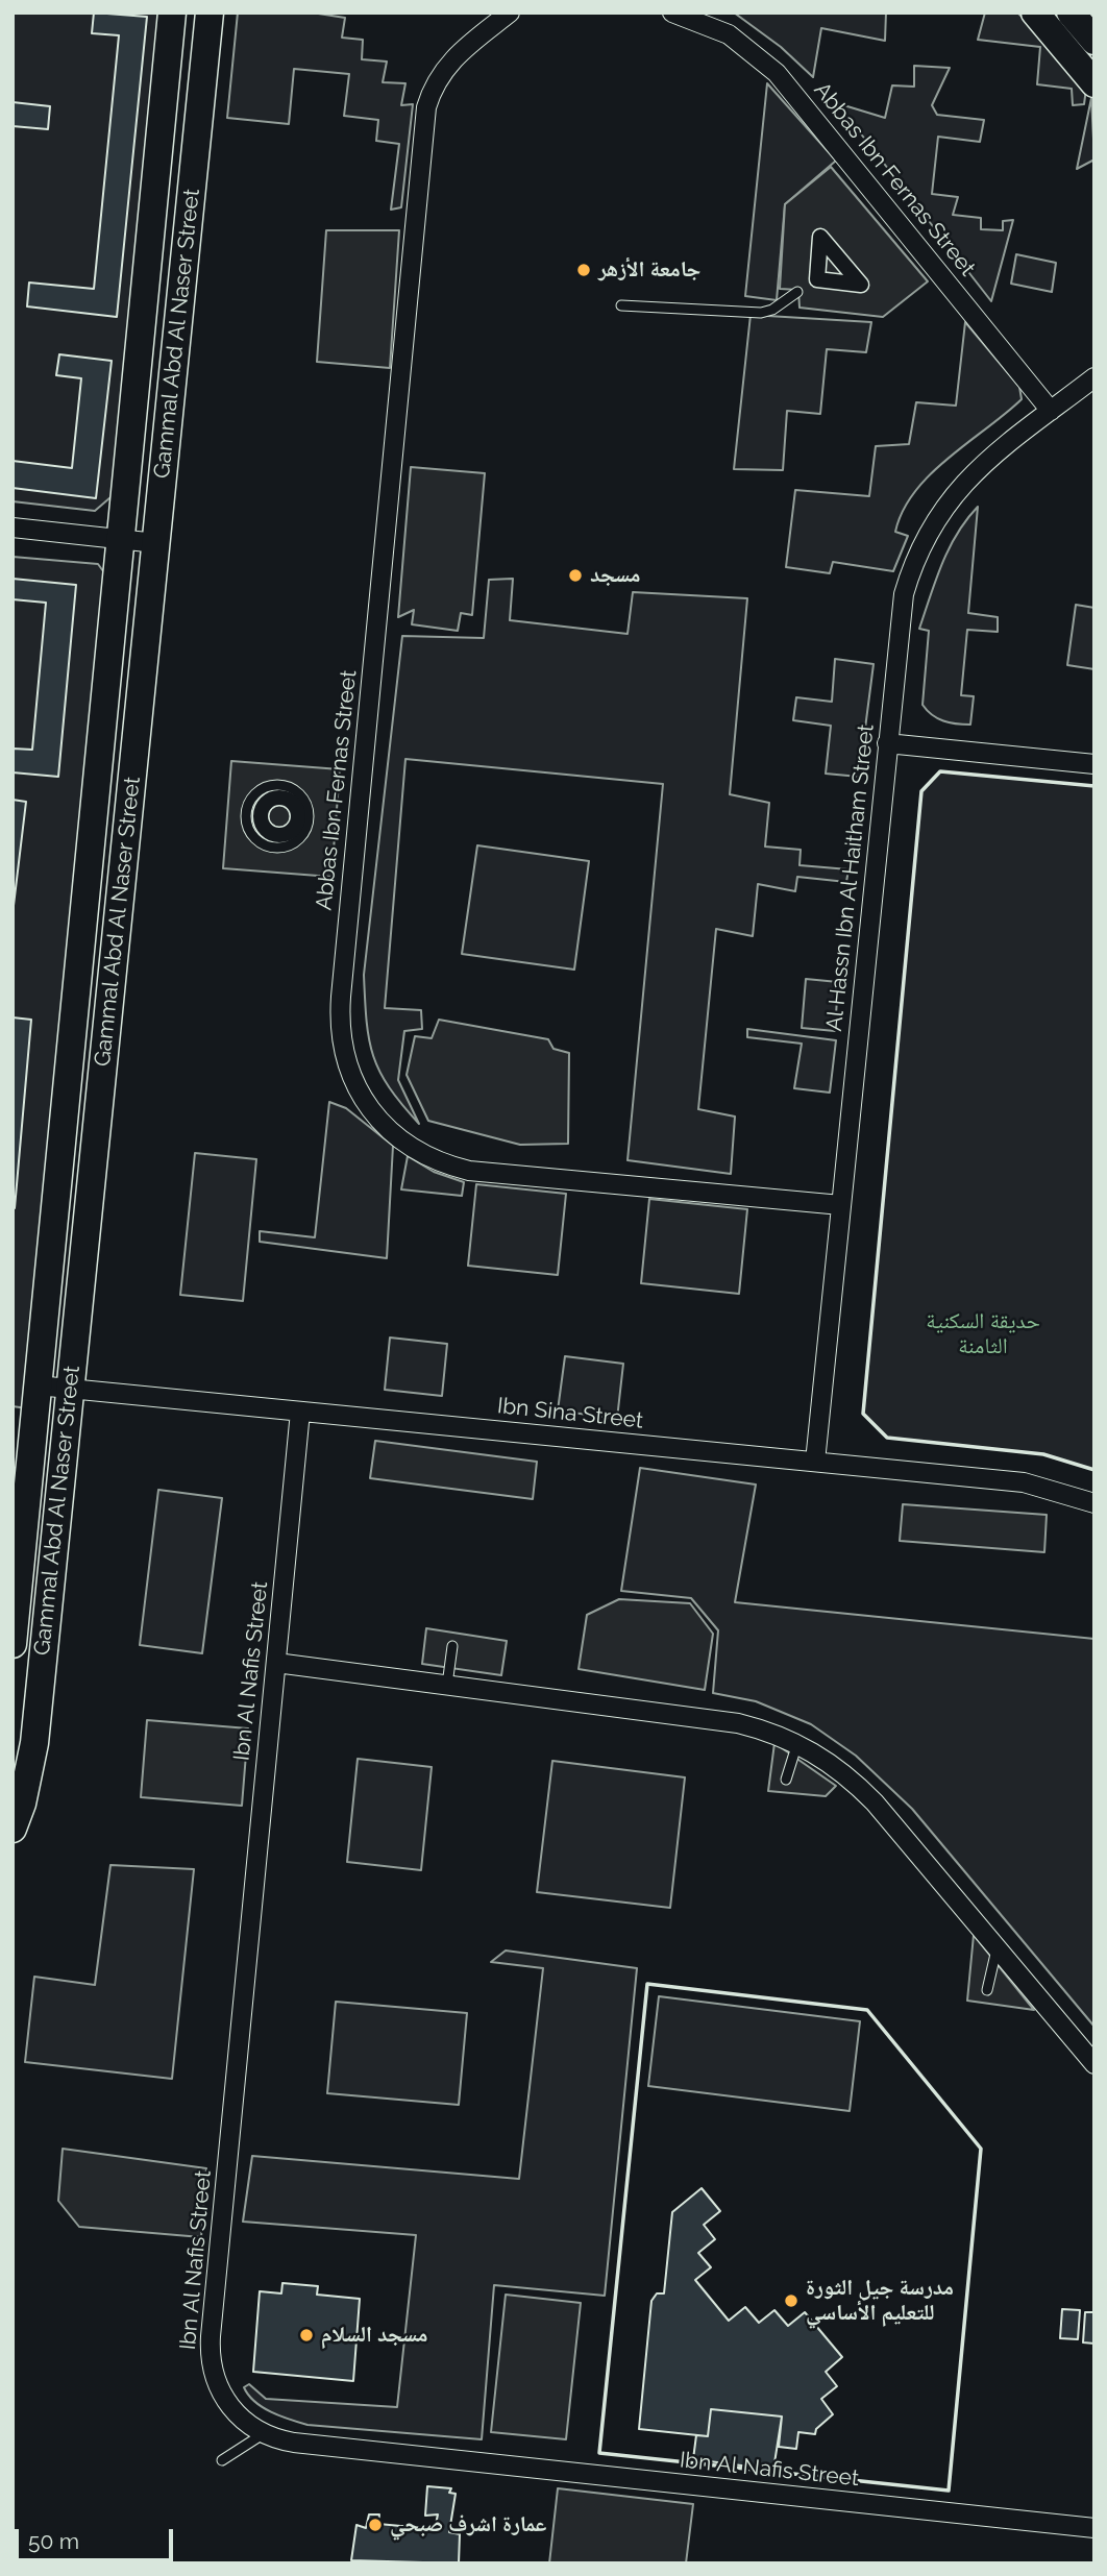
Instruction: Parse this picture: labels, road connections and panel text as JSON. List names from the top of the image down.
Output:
{
  "streets": {
    "main road": ["Gammal Abd Al Naser Street"],
    "street": [
      "Abbas Ibn Fernas Street",
      "Al Hassn Ibn Al Haitham Street",
      "Ibn Sina Street",
      "Ibn Al Nafis Street"
    ]
  },
  "crossings": [
    ["Abbas Ibn Fernas Street", "Al Hassn Ibn Al Haitham Street"],
    ["Gammal Abd Al Naser Street", "Ibn Sina Street"],
    ["Al Hassn Ibn Al Haitham Street", "Ibn Sina Street"],
    ["Ibn Sina Street", "Ibn Al Nafis Street"]
  ],
  "parks": ["حديقة السكنية الثامنة"],
  "places": [
    "جامعة الأزهر",
    "مسجد",
    "مدرسة جيل الثورة للتعليم الأساسي",
    "مسجد السلام",
    "عمارة اشرف صبحي"
  ],
  "scale_bar": "50 m"
}
